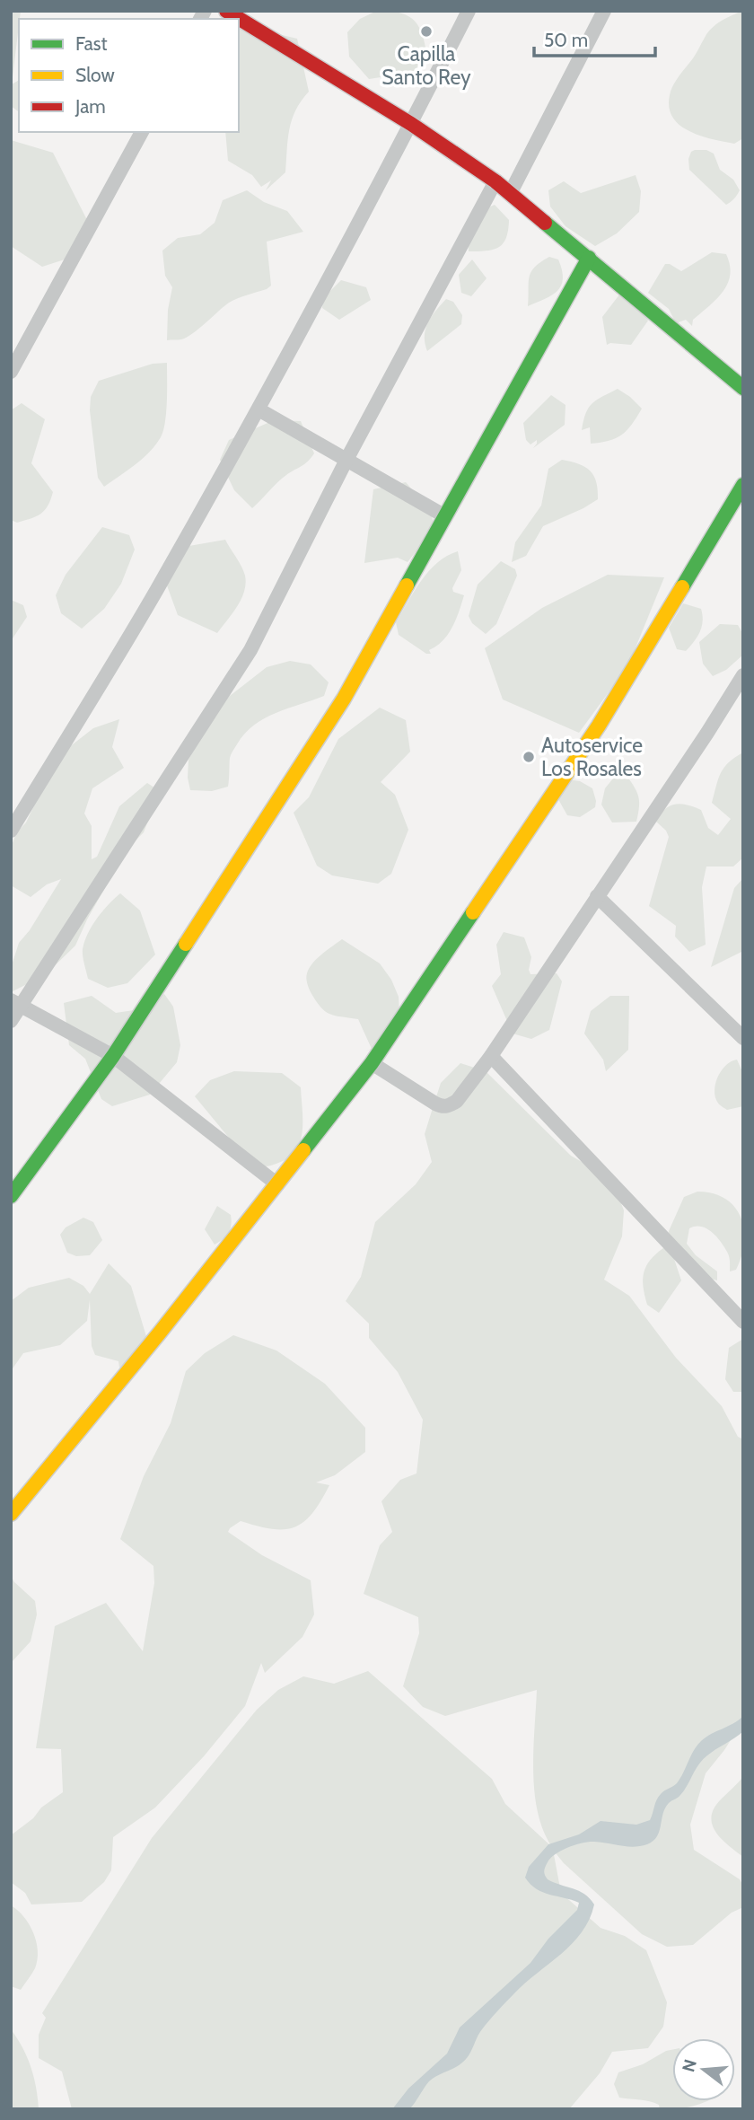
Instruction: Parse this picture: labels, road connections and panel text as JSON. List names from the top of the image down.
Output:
{
  "places": ["Capilla Santo Rey", "Autoservice Los Rosales"],
  "legend": ["Fast", "Slow", "Jam"],
  "scale_bar": "50 m",
  "north": "left"
}
